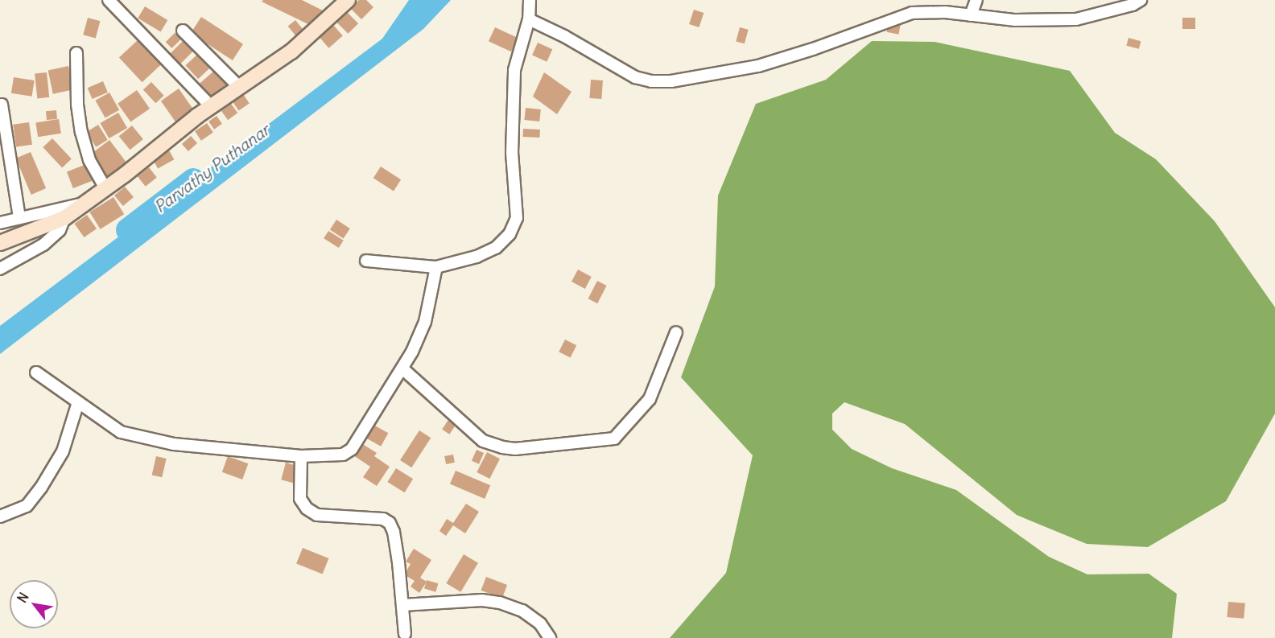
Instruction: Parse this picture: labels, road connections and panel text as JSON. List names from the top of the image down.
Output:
{
  "water": ["Parvathy Puthanar"],
  "north": "top left"
}
